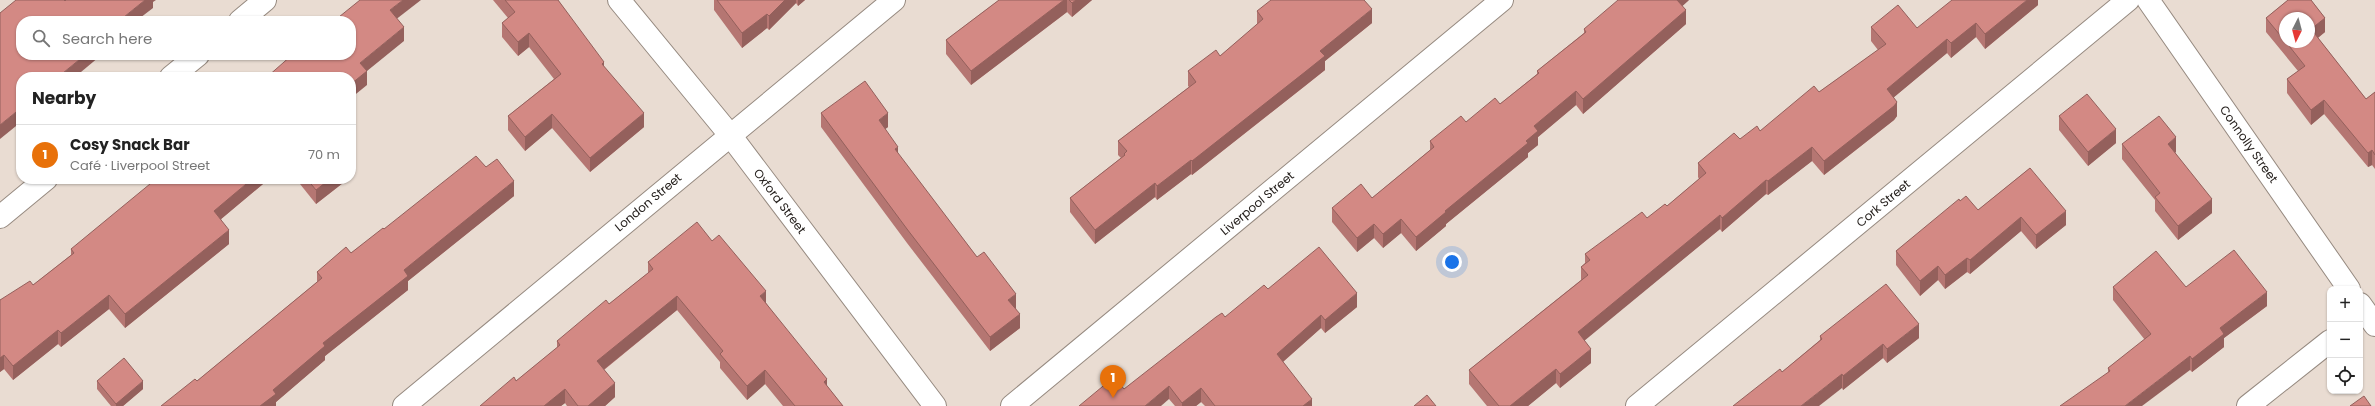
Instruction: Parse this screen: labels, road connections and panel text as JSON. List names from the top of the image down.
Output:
{
  "streets": {
    "street": [
      "Connolly Street",
      "Oxford Street",
      "London Street",
      "Liverpool Street",
      "Cork Street"
    ]
  },
  "crossings": [
    ["Oxford Street", "London Street"]
  ],
  "north": "bottom",
  "page": {
    "search": "Search here",
    "heading": "Nearby",
    "list": [
      {
        "mark": "1",
        "name": "Cosy Snack Bar",
        "note": "Café · Liverpool Street",
        "value": "70 m"
      }
    ],
    "map_buttons": ["+", "−"],
    "pins": "1"
  }
}
